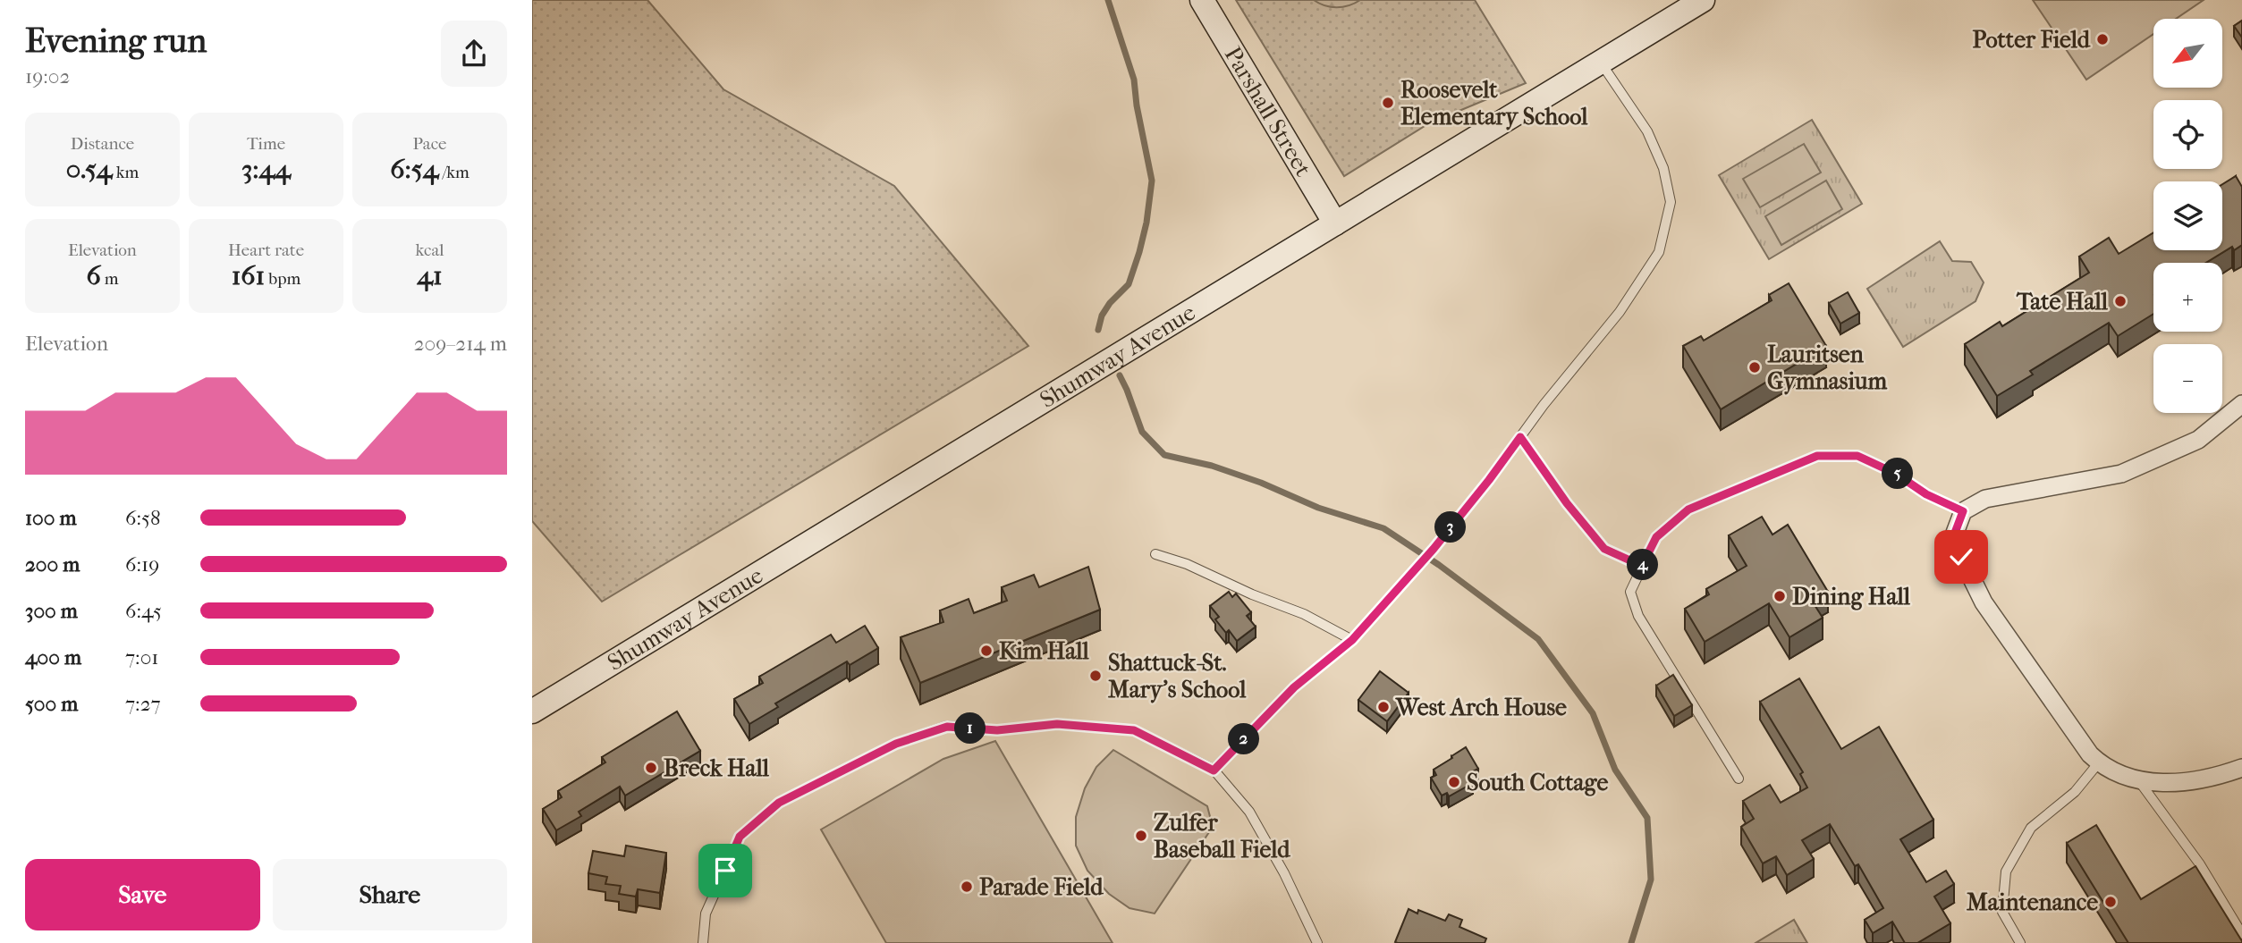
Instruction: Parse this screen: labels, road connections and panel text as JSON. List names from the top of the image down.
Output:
{
  "streets": {
    "street": ["Parshall Street", "Shumway Avenue"]
  },
  "crossings": [
    ["Parshall Street", "Shumway Avenue"]
  ],
  "places": [
    "Potter Field",
    "Roosevelt Elementary School",
    "Tate Hall",
    "Lauritsen Gymnasium",
    "Dining Hall",
    "Kim Hall",
    "Shattuck-St. Mary’s School",
    "West Arch House",
    "Breck Hall",
    "South Cottage",
    "Zulfer Baseball Field",
    "Parade Field",
    "Maintenance"
  ],
  "north": "bottom left",
  "page": {
    "heading": ["Evening run", "19:02"],
    "map_buttons": ["+", "−"],
    "stats": [
      ["Distance", "0.54 km"],
      ["Time", "3:44"],
      ["Pace", "6:54 /km"],
      ["Elevation", "6 m"],
      ["Heart rate", "161 bpm"],
      ["kcal", "41"]
    ],
    "chart": ["Elevation", "209–214 m"],
    "pins": [
      "5",
      "3",
      "4",
      "1",
      "2"
    ],
    "list": [
      {
        "name": "100 m",
        "note": "6:58"
      },
      {
        "name": "200 m",
        "note": "6:19"
      },
      {
        "name": "300 m",
        "note": "6:45"
      },
      {
        "name": "400 m",
        "note": "7:01"
      },
      {
        "name": "500 m",
        "note": "7:27"
      }
    ],
    "buttons": ["Save", "Share"]
  }
}
